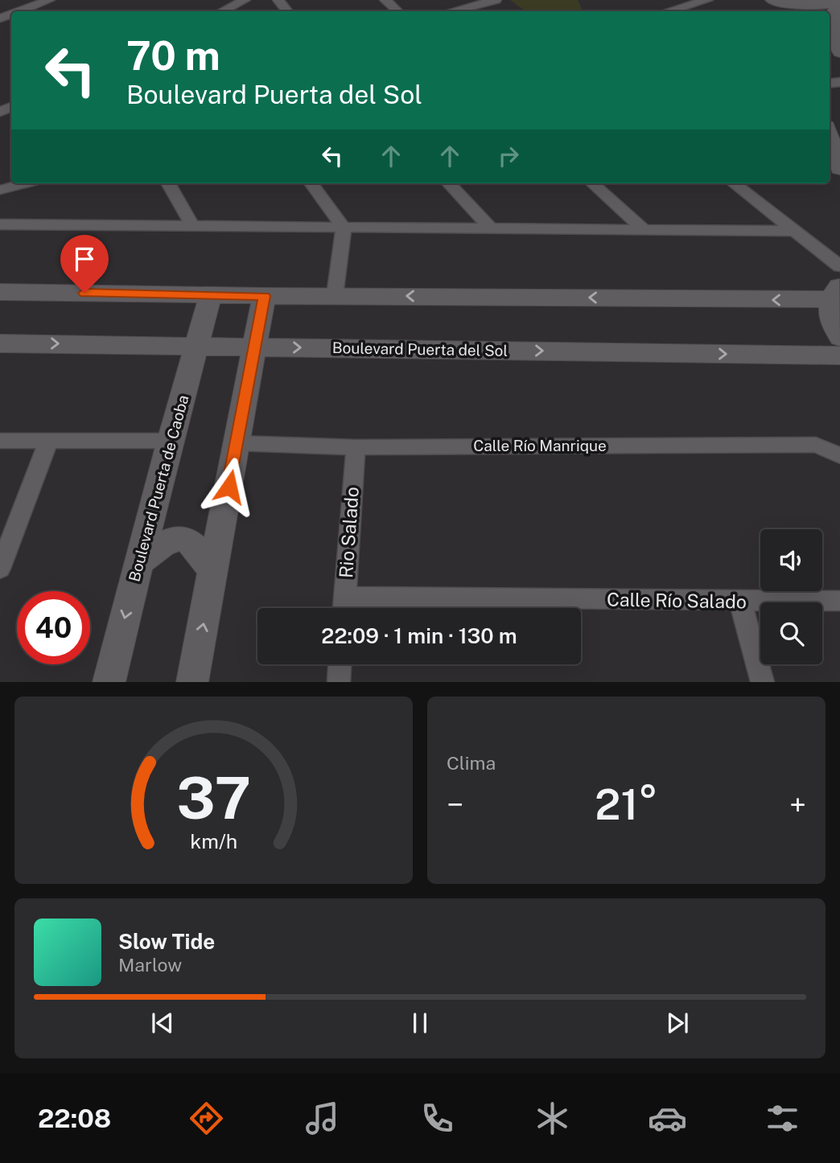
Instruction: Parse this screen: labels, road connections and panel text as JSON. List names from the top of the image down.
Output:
{
  "streets": {
    "main road": ["Boulevard Puerta del Sol", "Boulevard Puerta de Caoba"],
    "street": ["Calle Río Manrique", "Rio Salado", "Calle Río Salado"]
  },
  "crossings": [
    ["Boulevard Puerta del Sol", "Boulevard Puerta de Caoba"],
    ["Calle Río Manrique", "Rio Salado"],
    ["Rio Salado", "Calle Río Salado"]
  ],
  "page": {
    "turn": ["70 m", "Boulevard Puerta del Sol"],
    "limit": "40",
    "trip": "22:09 · 1 min · 130 m",
    "tile": "Clima",
    "heat": ["−", "21°", "+"],
    "song": ["Slow Tide", "Marlow"],
    "tabs": "22:08",
    "gauge": ["37", "km/h"]
  }
}
